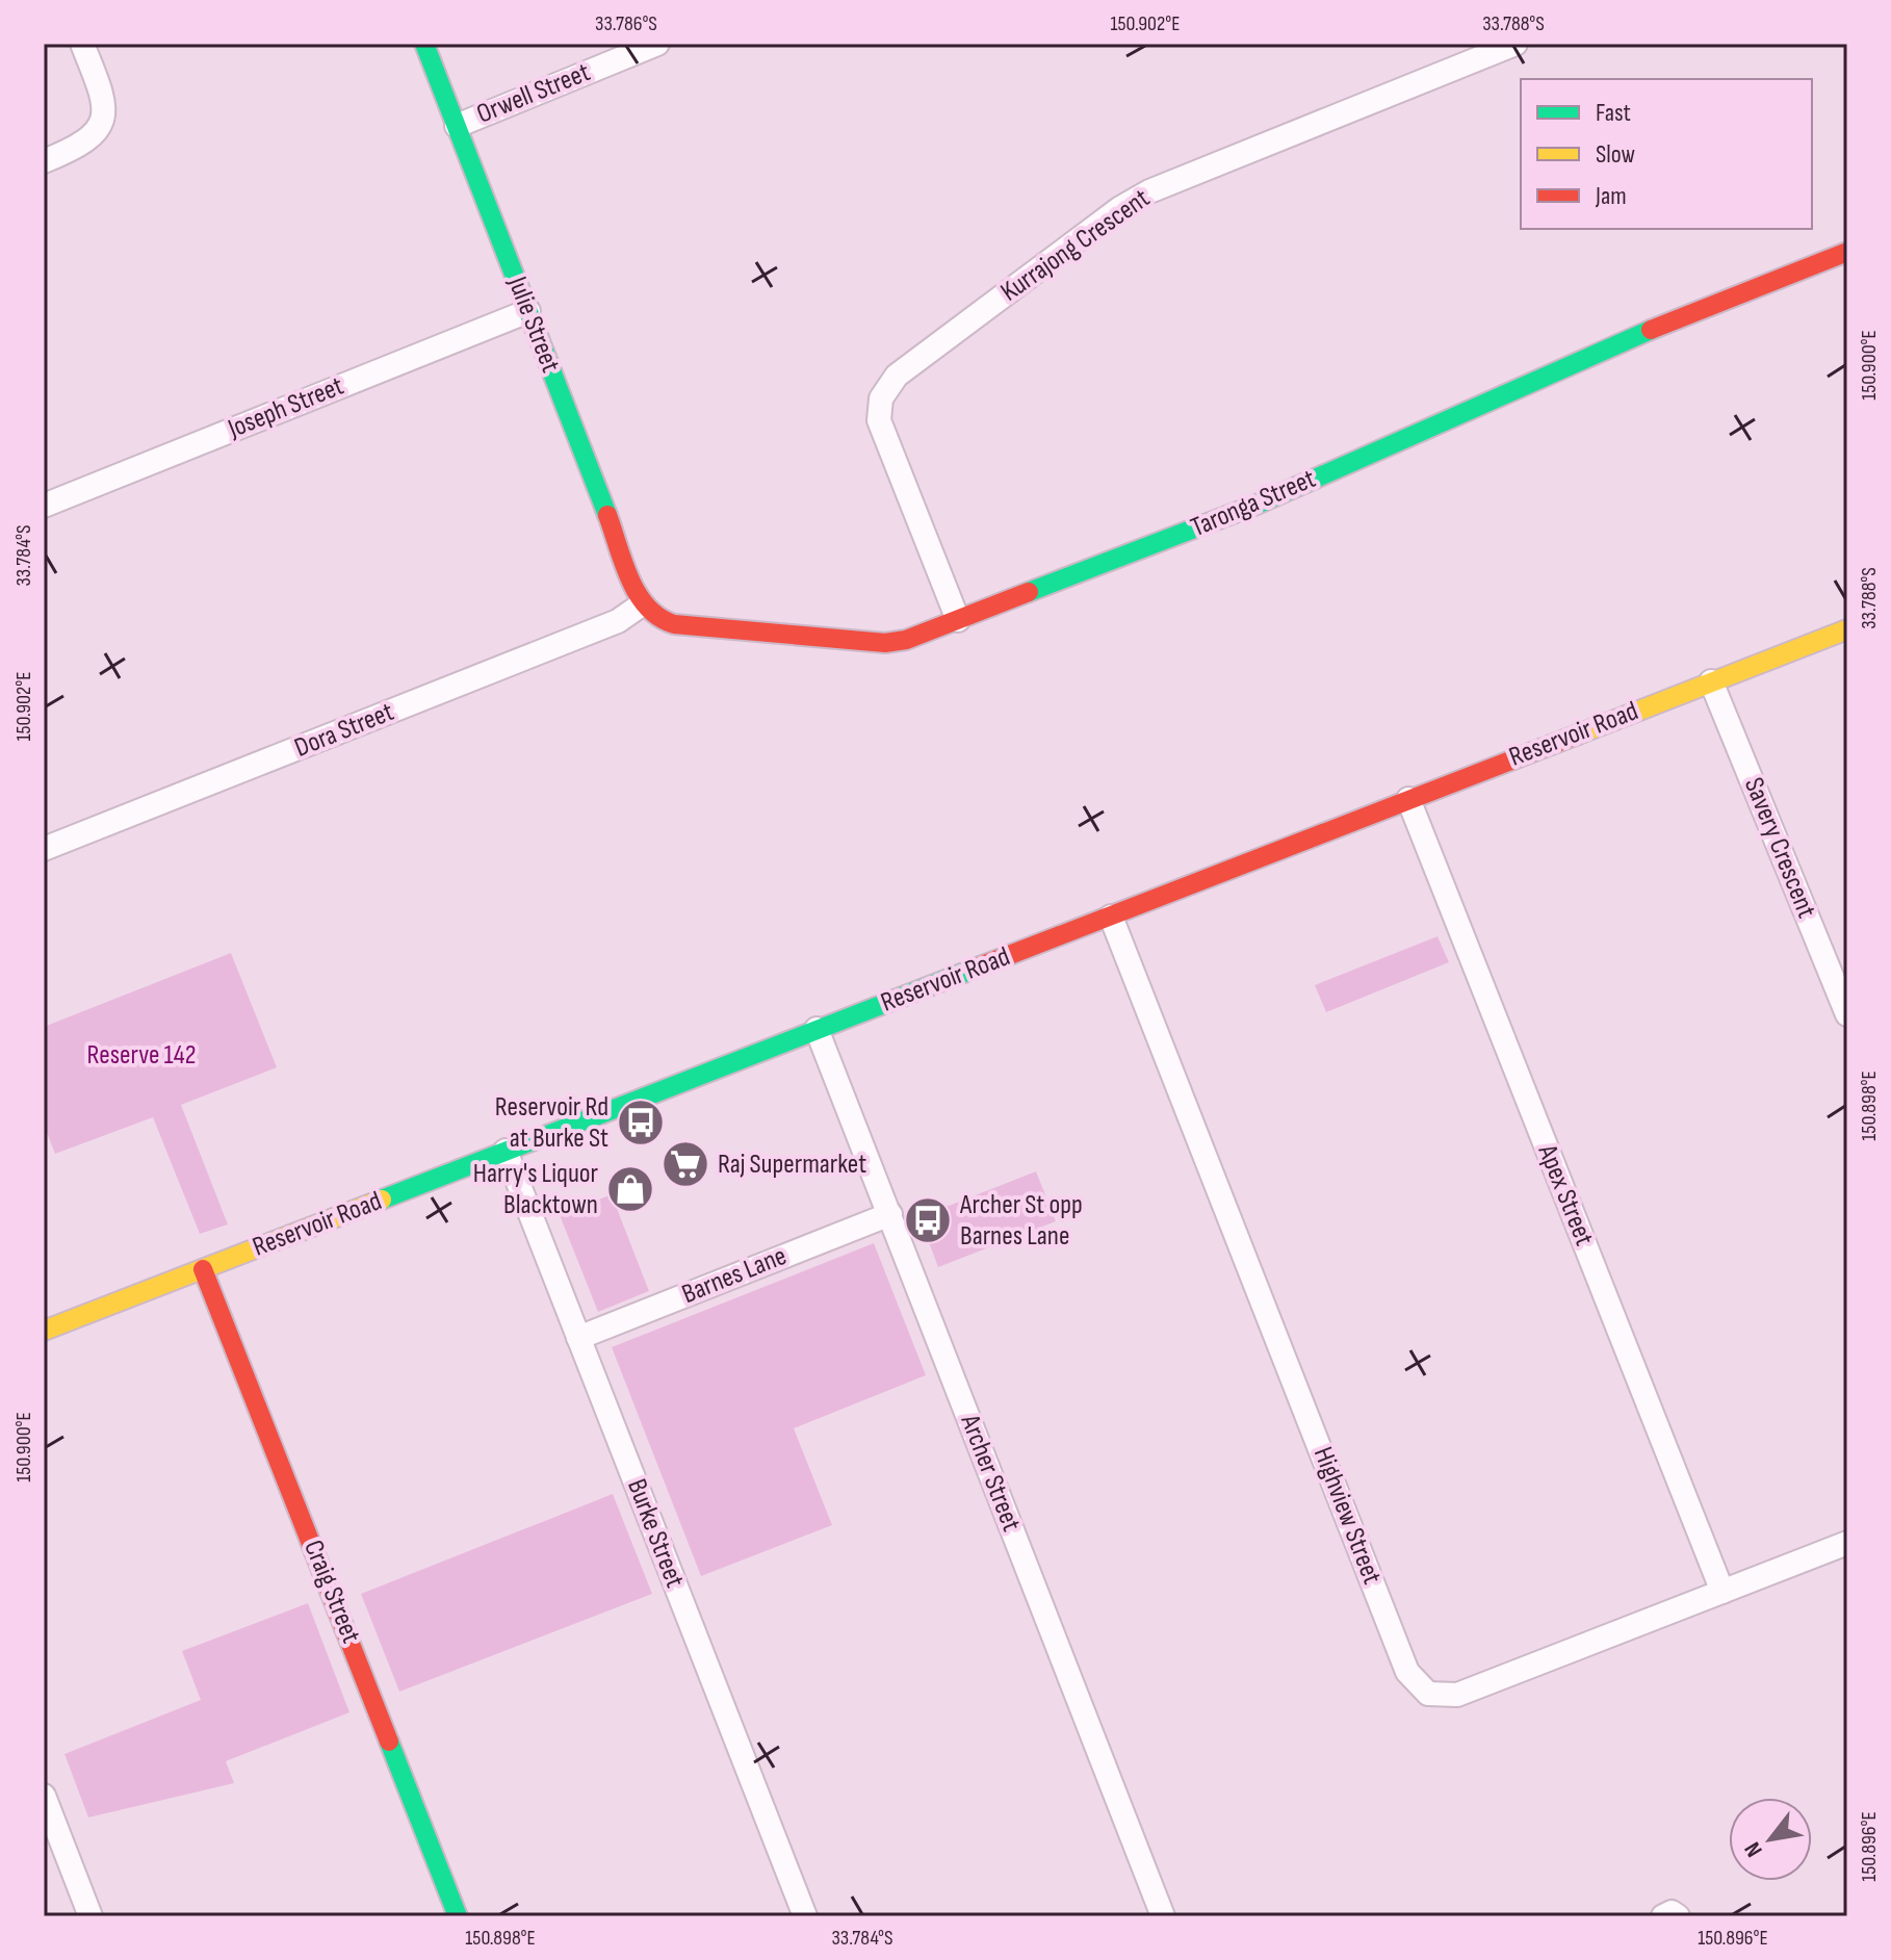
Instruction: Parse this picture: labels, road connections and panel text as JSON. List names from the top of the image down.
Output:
{
  "streets": {
    "street": [
      "Orwell Street",
      "Kurrajong Crescent",
      "Julie Street",
      "Joseph Street",
      "Taronga Street",
      "Dora Street",
      "Reservoir Road",
      "Savery Crescent",
      "Apex Street",
      "Barnes Lane",
      "Archer Street",
      "Highview Street",
      "Burke Street",
      "Craig Street"
    ]
  },
  "crossings": [
    ["Orwell Street", "Julie Street"],
    ["Kurrajong Crescent", "Taronga Street"],
    ["Julie Street", "Joseph Street"],
    ["Julie Street", "Taronga Street"],
    ["Julie Street", "Dora Street"],
    ["Taronga Street", "Dora Street"],
    ["Reservoir Road", "Savery Crescent"],
    ["Reservoir Road", "Apex Street"],
    ["Reservoir Road", "Archer Street"],
    ["Reservoir Road", "Highview Street"],
    ["Reservoir Road", "Burke Street"],
    ["Reservoir Road", "Craig Street"],
    ["Apex Street", "Highview Street"],
    ["Barnes Lane", "Archer Street"],
    ["Barnes Lane", "Burke Street"]
  ],
  "parks": ["Reserve 142"],
  "places": {
    "bus stop": ["Reservoir Rd at Burke St", "Archer St opp Barnes Lane"],
    "supermarket": ["Raj Supermarket"],
    "shop": ["Harry's Liquor Blacktown"]
  },
  "legend": ["Fast", "Slow", "Jam"],
  "north": "bottom left",
  "coordinates": [
    "33.786°S",
    "150.902°E",
    "33.788°S",
    "150.900°E",
    "33.784°S",
    "150.898°E",
    "150.896°E"
  ]
}
